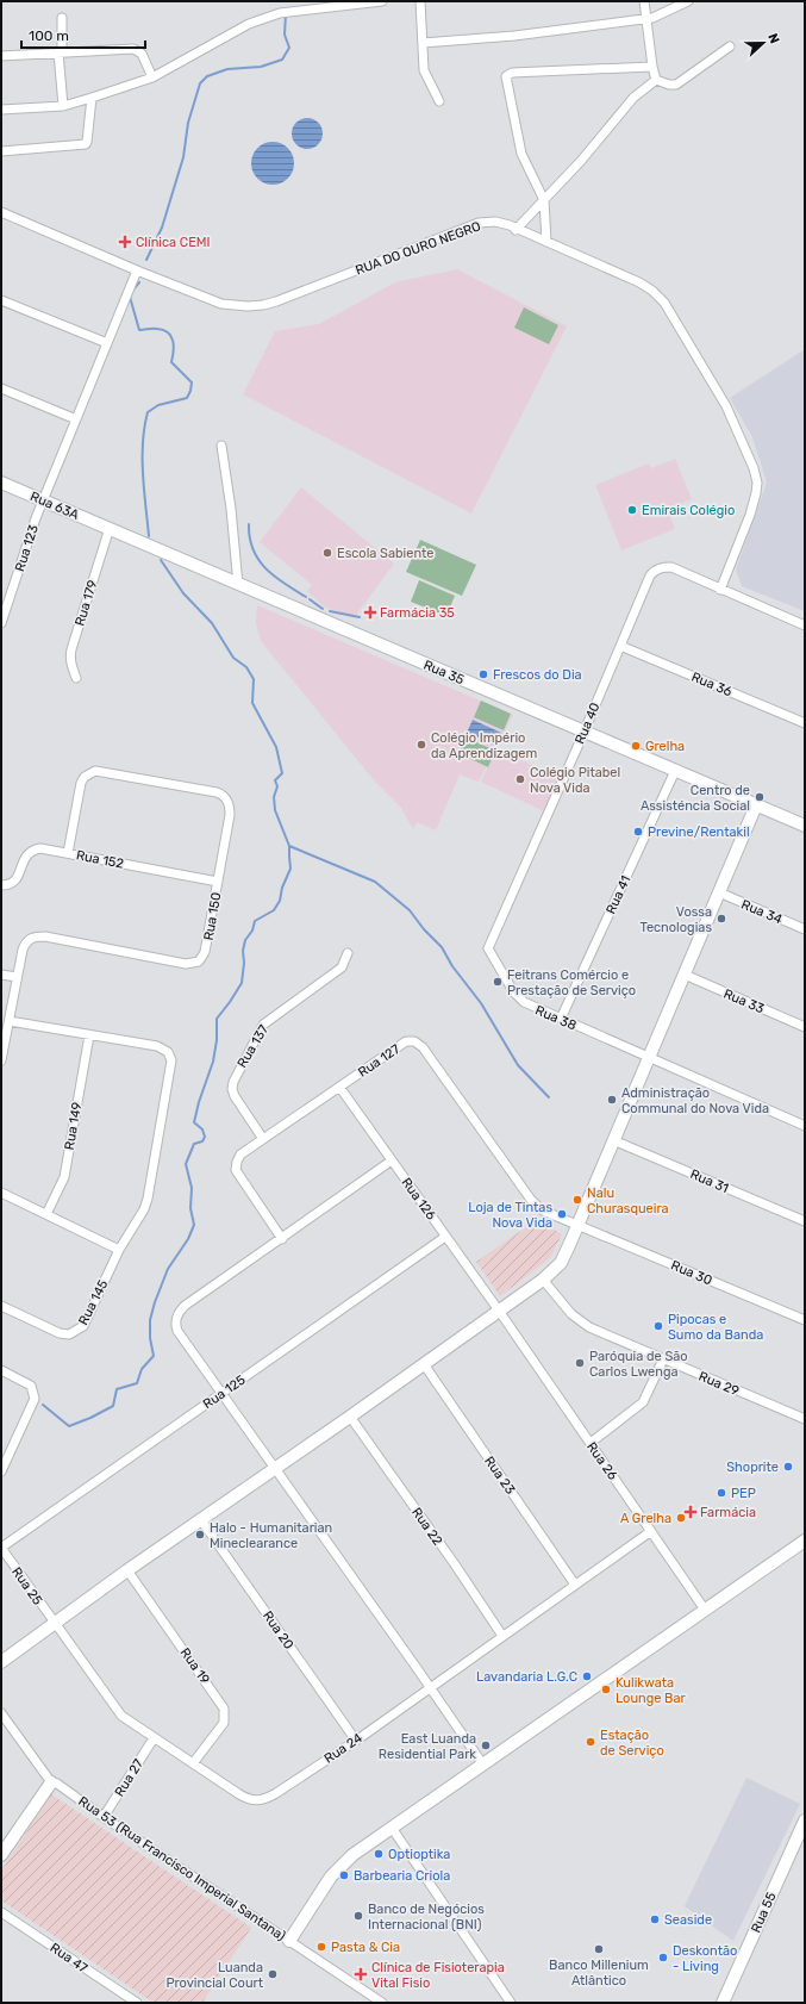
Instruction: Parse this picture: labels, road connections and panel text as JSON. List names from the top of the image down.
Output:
{
  "streets": {
    "street": [
      "RUA DO OURO NEGRO",
      "Rua 63A",
      "Rua 123",
      "Rua 179",
      "Rua 35",
      "Rua 36",
      "Rua 40",
      "Rua 152",
      "Rua 41",
      "Rua 34",
      "Rua 150",
      "Rua 33",
      "Rua 38",
      "Rua 137",
      "Rua 127",
      "Rua 149",
      "Rua 31",
      "Rua 126",
      "Rua 30",
      "Rua 145",
      "Rua 29",
      "Rua 125",
      "Rua 26",
      "Rua 23",
      "Rua 22",
      "Rua 25",
      "Rua 20",
      "Rua 19",
      "Rua 24",
      "Rua 27",
      "Rua 53 (Rua Francisco Imperial Santana)",
      "Rua 55",
      "Rua 47"
    ]
  },
  "crossings": [
    ["RUA DO OURO NEGRO", "Rua 123"],
    ["RUA DO OURO NEGRO", "Rua 40"],
    ["Rua 63A", "Rua 123"],
    ["Rua 63A", "Rua 179"],
    ["Rua 63A", "Rua 35"],
    ["Rua 179", "Rua 35"],
    ["Rua 35", "Rua 40"],
    ["Rua 35", "Rua 41"],
    ["Rua 36", "Rua 40"],
    ["Rua 40", "Rua 38"],
    ["Rua 152", "Rua 150"],
    ["Rua 41", "Rua 38"],
    ["Rua 137", "Rua 127"],
    ["Rua 127", "Rua 126"],
    ["Rua 127", "Rua 30"],
    ["Rua 149", "Rua 145"],
    ["Rua 126", "Rua 125"],
    ["Rua 126", "Rua 26"],
    ["Rua 125", "Rua 25"],
    ["Rua 26", "Rua 24"],
    ["Rua 23", "Rua 24"],
    ["Rua 22", "Rua 24"],
    ["Rua 25", "Rua 24"],
    ["Rua 20", "Rua 24"],
    ["Rua 19", "Rua 24"],
    ["Rua 24", "Rua 27"],
    ["Rua 27", "Rua 53 (Rua Francisco Imperial Santana)"]
  ],
  "places": {
    "health": [
      "Clínica CEMI",
      "Farmácia 35",
      "Farmácia",
      "Clínica de Fisioterapia Vital Fisio"
    ],
    "other": [
      "Emirais Colégio",
      "Escola Sabiente",
      "Frescos do Dia",
      "Colégio Império da Aprendizagem",
      "Grelha",
      "Colégio Pitabel Nova Vida",
      "Centro de Assisténcia Social",
      "Previne/Rentakil",
      "Vossa Tecnologias",
      "Feitrans Comércio e Prestação de Serviço",
      "Administração Communal do Nova Vida",
      "Nalu Churasqueira",
      "Loja de Tintas Nova Vida",
      "Pipocas e Sumo da Banda",
      "Paróquia de São Carlos Lwenga",
      "Shoprite",
      "PEP",
      "A Grelha",
      "Halo - Humanitarian Mineclearance",
      "Lavandaria L.G.C",
      "Kulikwata Lounge Bar",
      "Estação de Serviço",
      "East Luanda Residential Park",
      "Optioptika",
      "Barbearia Criola",
      "Banco de Negócios Internacional (BNI)",
      "Seaside",
      "Pasta & Cia",
      "Banco Millenium Atlântico",
      "Deskontão - Living",
      "Luanda Provincial Court"
    ]
  },
  "scale_bar": "100 m",
  "north": "right"
}
